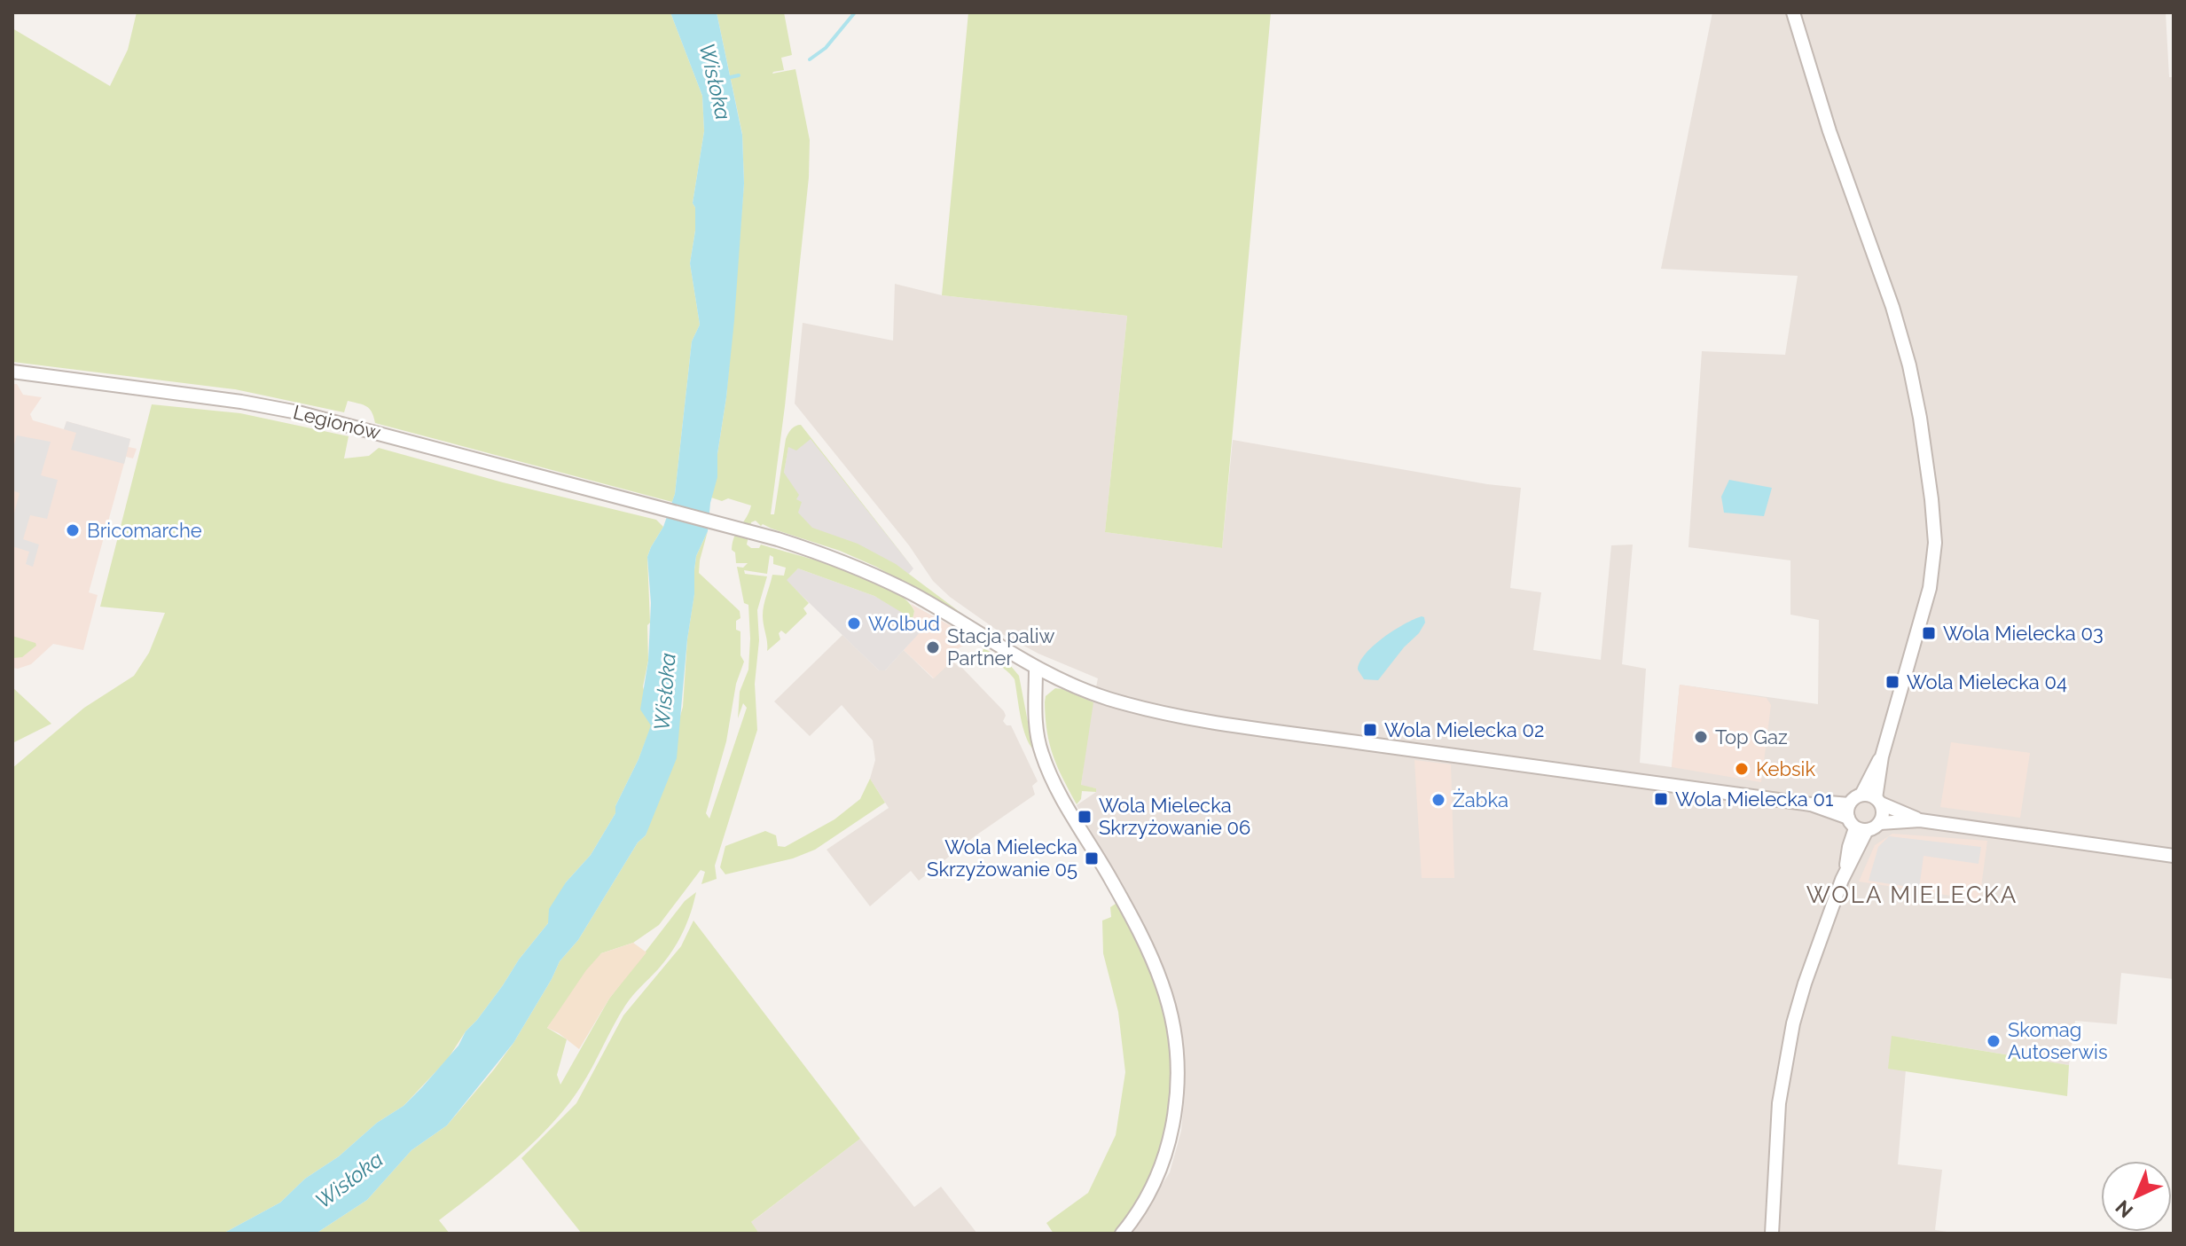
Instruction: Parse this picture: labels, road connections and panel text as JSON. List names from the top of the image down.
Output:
{
  "streets": {
    "street": ["Legionów"]
  },
  "districts": ["WOLA MIELECKA"],
  "water": ["Wisłoka"],
  "places": {
    "other": [
      "Bricomarche",
      "Wolbud",
      "Stacja paliw Partner",
      "Top Gaz",
      "Kebsik",
      "Żabka",
      "Skomag Autoserwis"
    ],
    "transit": [
      "Wola Mielecka 03",
      "Wola Mielecka 04",
      "Wola Mielecka 02",
      "Wola Mielecka 01",
      "Wola Mielecka Skrzyżowanie 06",
      "Wola Mielecka Skrzyżowanie 05"
    ]
  },
  "north": "bottom left"
}
